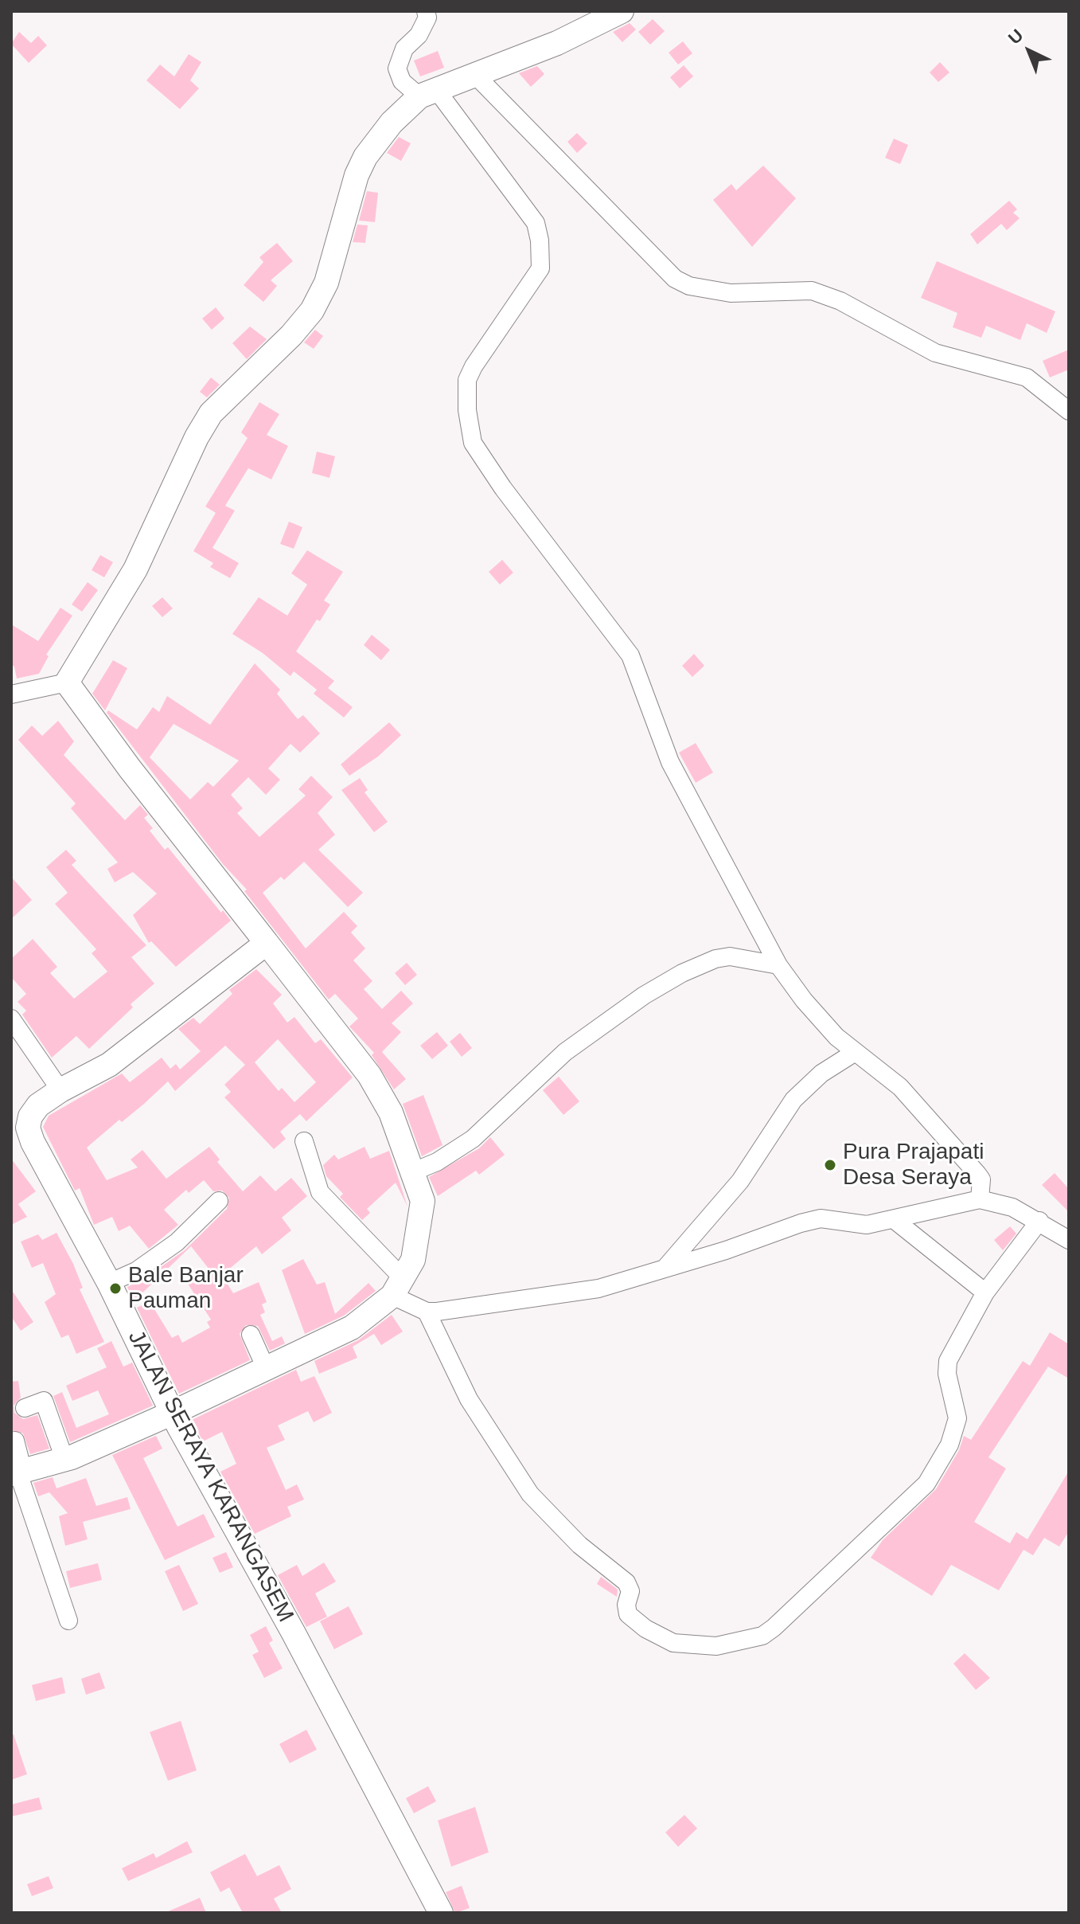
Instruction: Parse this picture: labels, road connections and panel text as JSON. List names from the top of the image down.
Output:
{
  "streets": {
    "street": ["JALAN SERAYA KARANGASEM"]
  },
  "places": ["Pura Prajapati Desa Seraya", "Bale Banjar Pauman"],
  "north": "top left"
}
